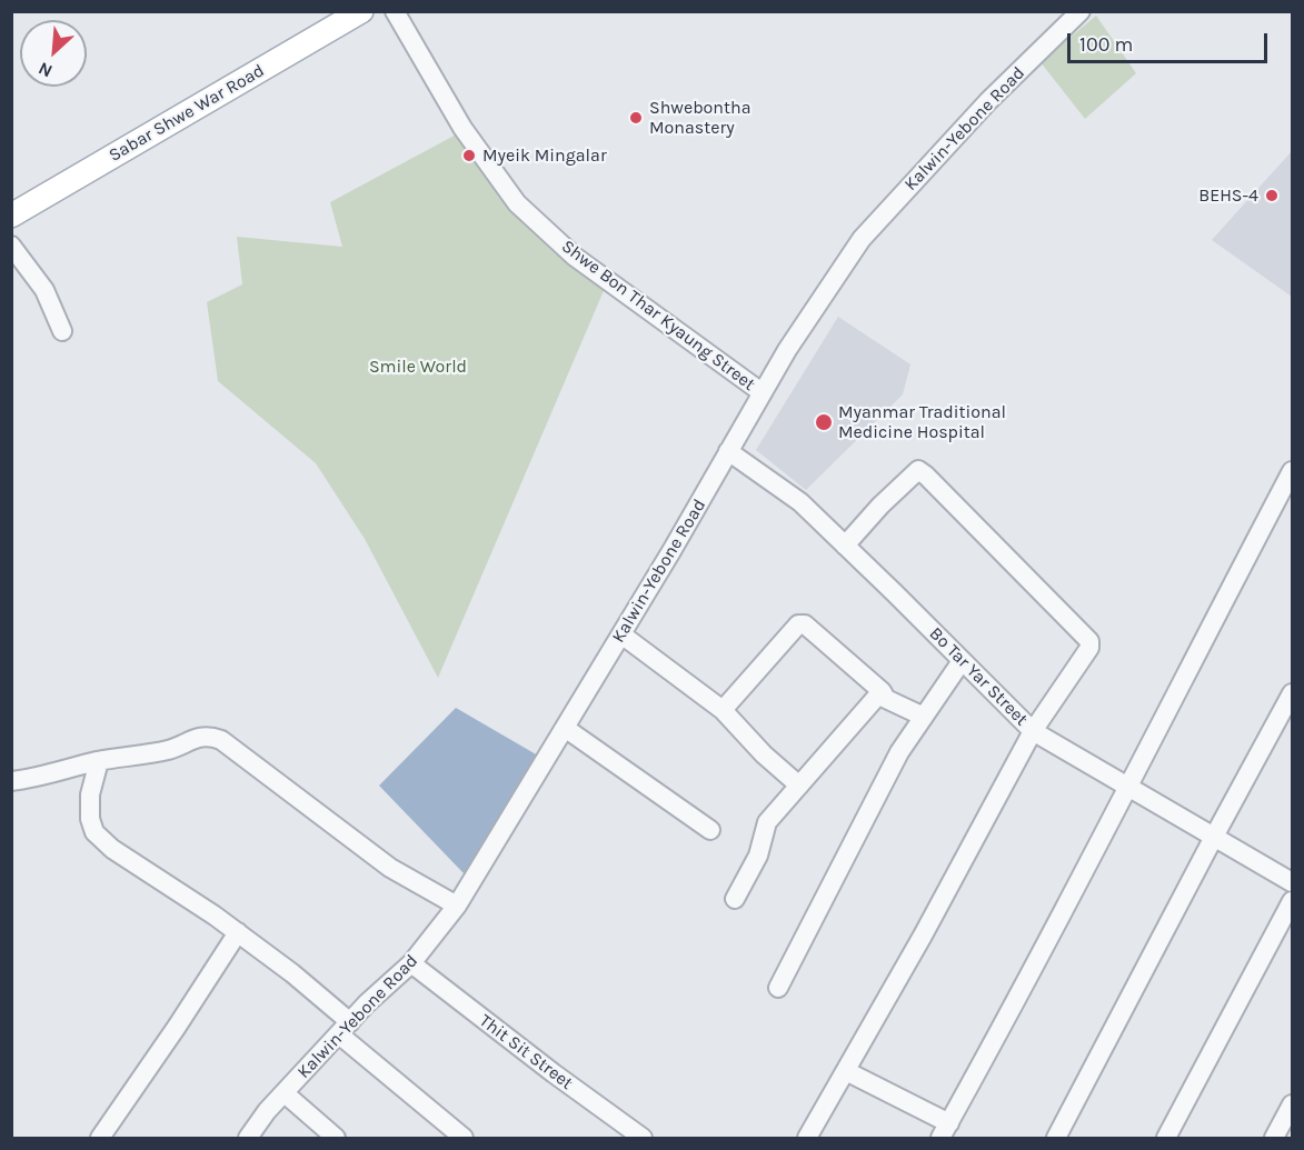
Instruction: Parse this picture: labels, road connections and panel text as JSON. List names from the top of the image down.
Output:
{
  "streets": {
    "main road": ["Sabar Shwe War Road"],
    "street": [
      "Kalwin-Yebone Road",
      "Shwe Bon Thar Kyaung Street",
      "Bo Tar Yar Street",
      "Thit Sit Street"
    ]
  },
  "crossings": [
    ["Kalwin-Yebone Road", "Shwe Bon Thar Kyaung Street"],
    ["Kalwin-Yebone Road", "Bo Tar Yar Street"],
    ["Kalwin-Yebone Road", "Thit Sit Street"]
  ],
  "parks": ["Smile World"],
  "places": [
    "Shwebontha Monastery",
    "Myeik Mingalar",
    "BEHS-4",
    "Myanmar Traditional Medicine Hospital"
  ],
  "scale_bar": "100 m",
  "north": "bottom left"
}
